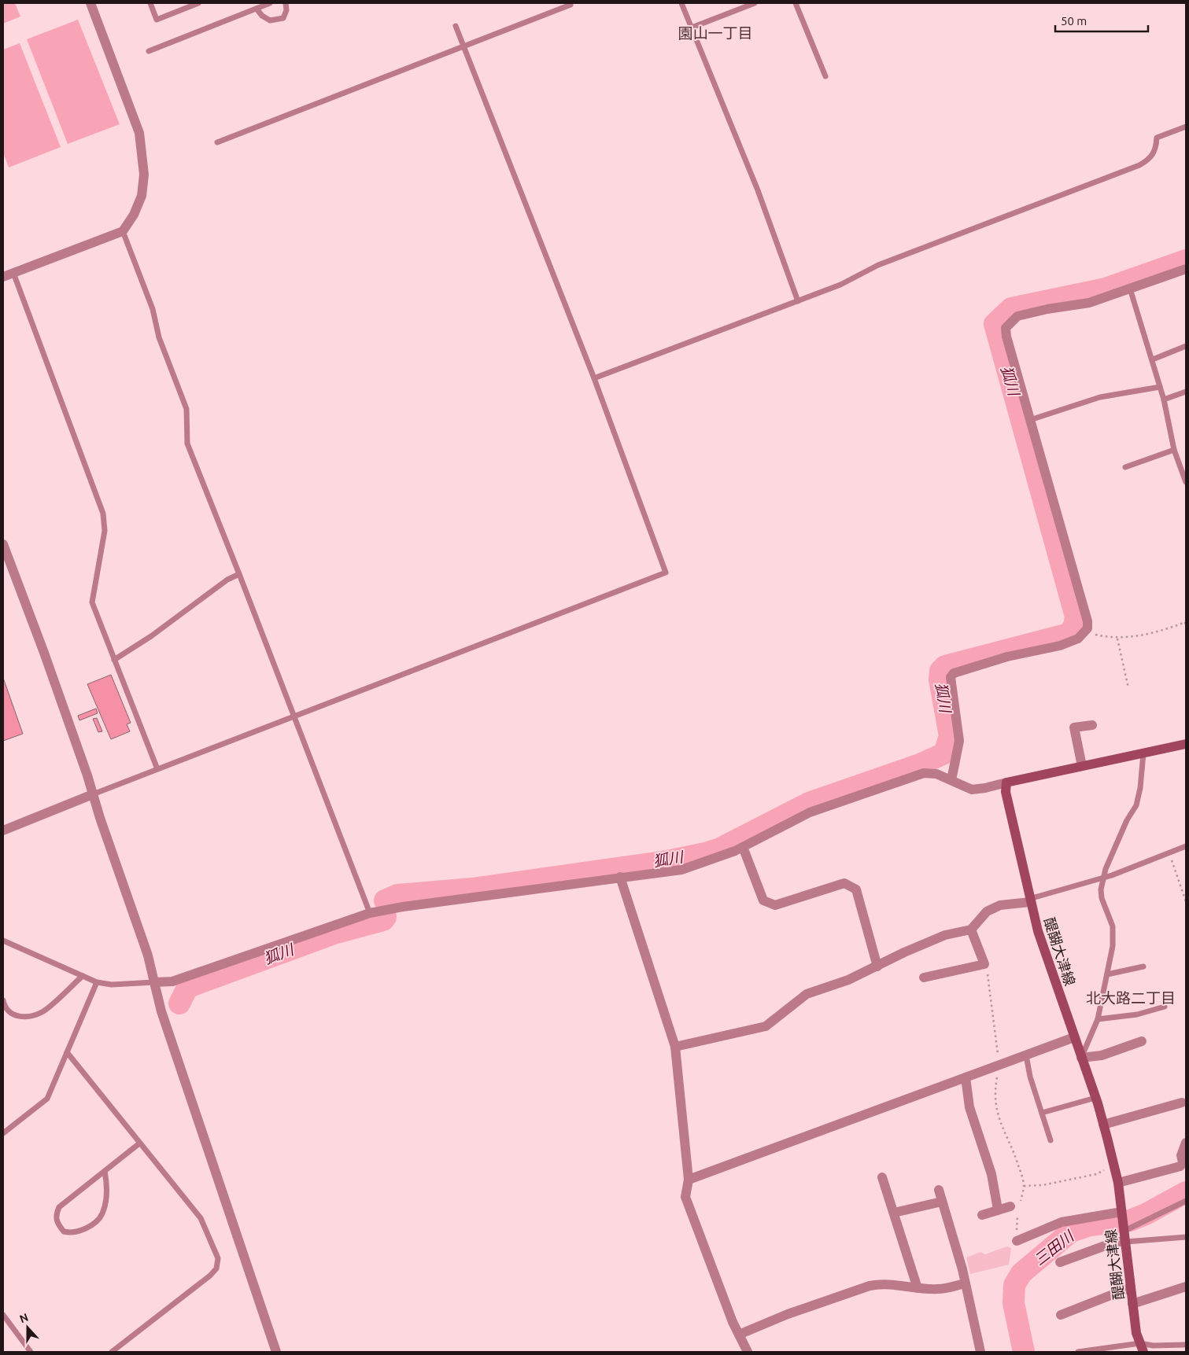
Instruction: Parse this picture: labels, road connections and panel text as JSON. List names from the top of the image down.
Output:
{
  "streets": {
    "main road": ["醍醐大津線"]
  },
  "districts": ["園山一丁目", "北大路二丁目"],
  "water": ["狐川", "三田川"],
  "scale_bar": "50 m",
  "north": "top"
}
